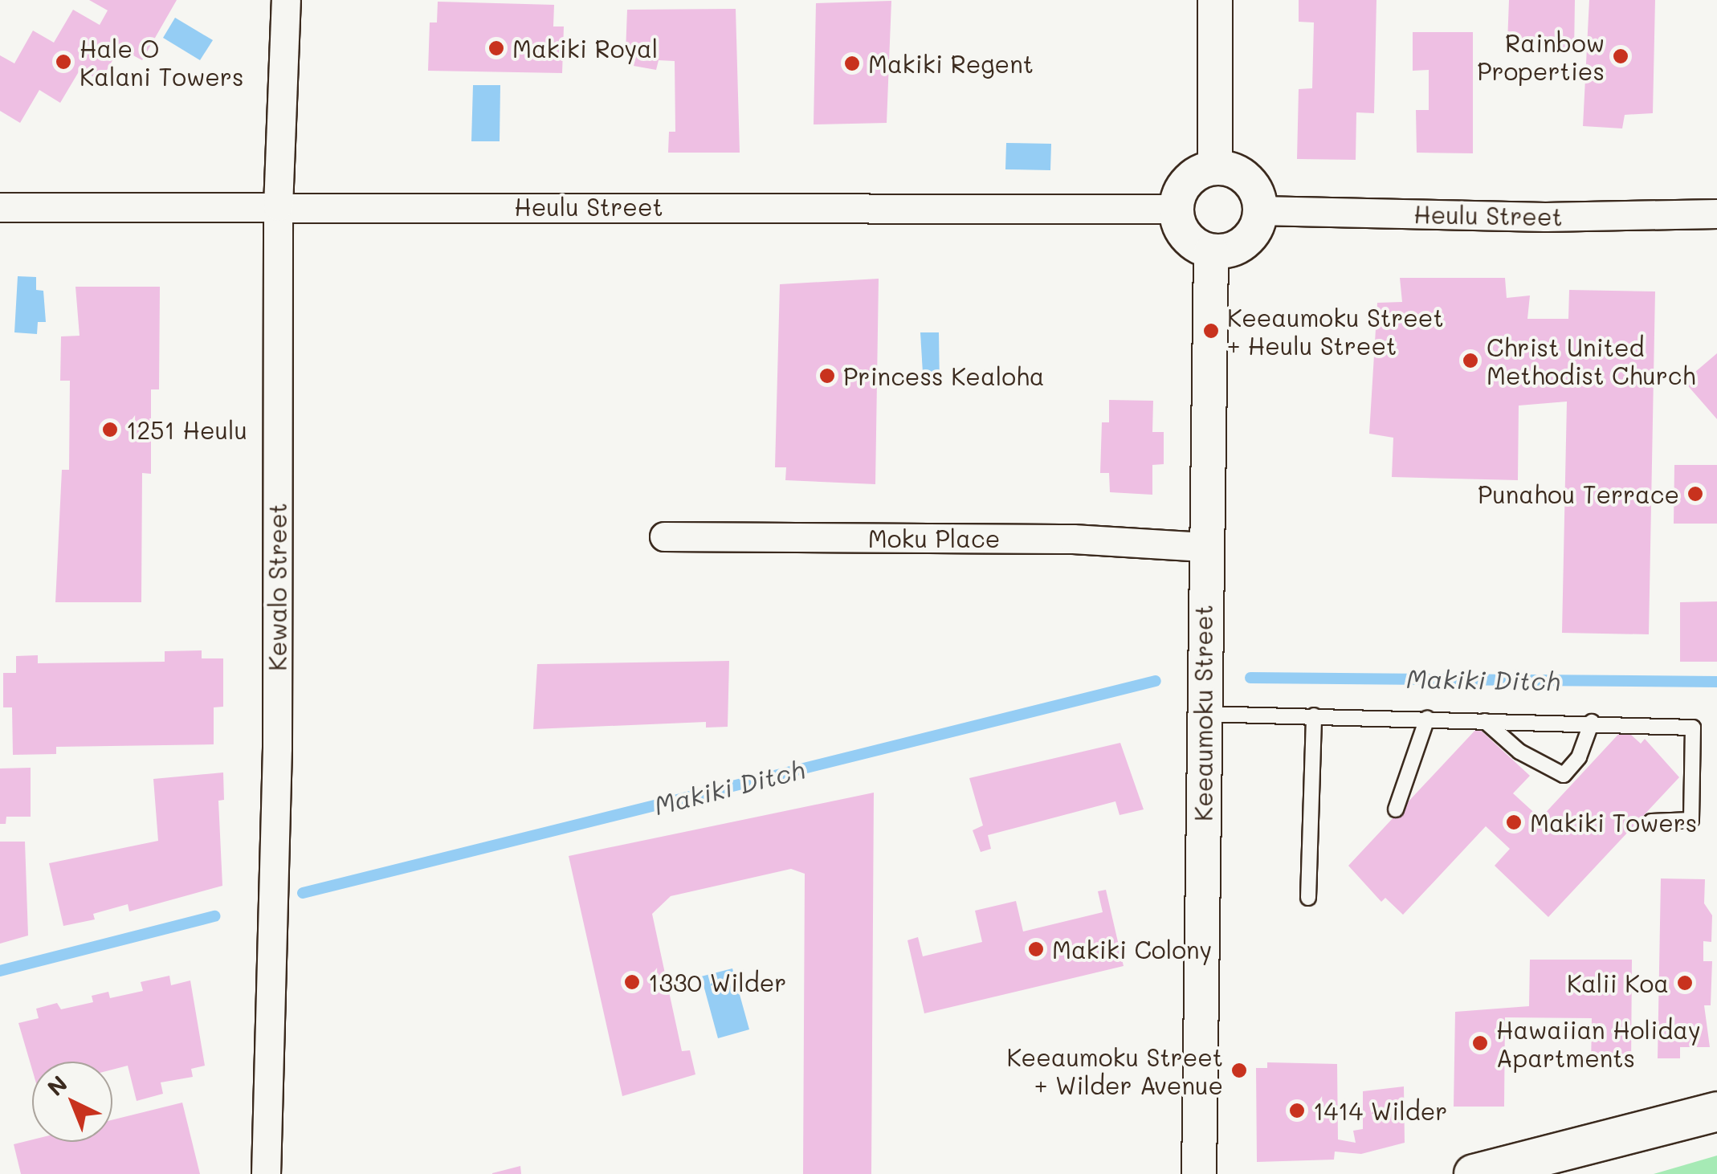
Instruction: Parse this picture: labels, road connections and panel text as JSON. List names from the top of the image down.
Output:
{
  "streets": {
    "street": [
      "Heulu Street",
      "Moku Place",
      "Kewalo Street",
      "Keeaumoku Street"
    ]
  },
  "crossings": [
    ["Heulu Street", "Kewalo Street"],
    ["Heulu Street", "Keeaumoku Street"],
    ["Moku Place", "Keeaumoku Street"]
  ],
  "water": ["Makiki Ditch"],
  "places": [
    "Makiki Royal",
    "Rainbow Properties",
    "Hale O Kalani Towers",
    "Makiki Regent",
    "Keeaumoku Street + Heulu Street",
    "Christ United Methodist Church",
    "Princess Kealoha",
    "1251 Heulu",
    "Punahou Terrace",
    "Makiki Towers",
    "Makiki Colony",
    "1330 Wilder",
    "Kalii Koa",
    "Hawaiian Holiday Apartments",
    "Keeaumoku Street + Wilder Avenue",
    "1414 Wilder"
  ],
  "north": "top left"
}
